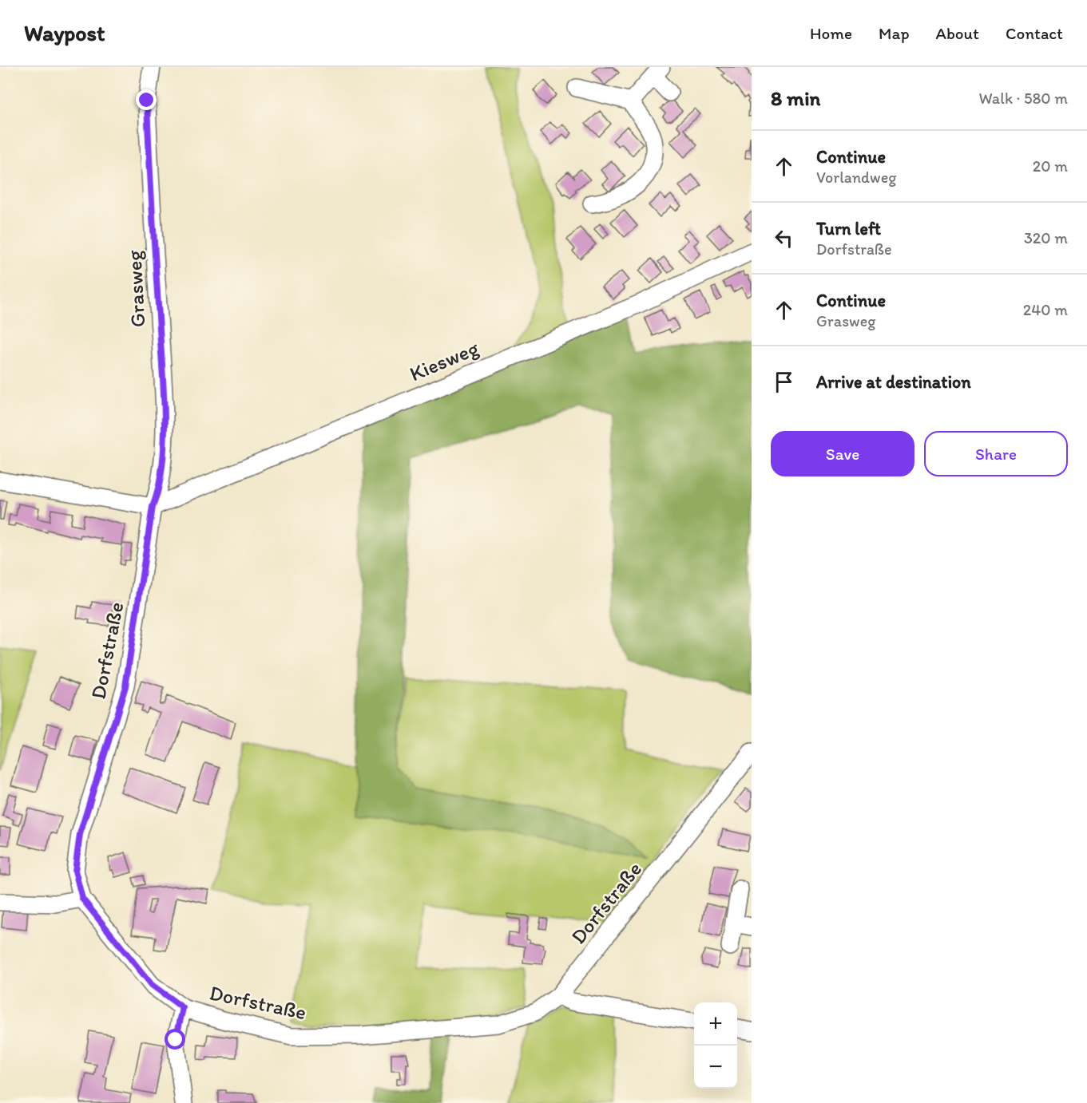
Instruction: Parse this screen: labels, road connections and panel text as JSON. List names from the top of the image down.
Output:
{
  "streets": {
    "street": ["Grasweg", "Kiesweg", "Dorfstraße"]
  },
  "crossings": [
    ["Grasweg", "Kiesweg"],
    ["Grasweg", "Dorfstraße"],
    ["Kiesweg", "Dorfstraße"]
  ],
  "page": {
    "header": "Waypost",
    "nav": [
      "Home",
      "Map",
      "About",
      "Contact"
    ],
    "heading": ["8 min", "Walk · 580 m"],
    "list": [
      ["Continue", "Vorlandweg", "20 m"],
      ["Turn left", "Dorfstraße", "320 m"],
      ["Continue", "Grasweg", "240 m"],
      "Arrive at destination"
    ],
    "buttons": ["Save", "Share"],
    "map_buttons": ["+", "−"]
  }
}
